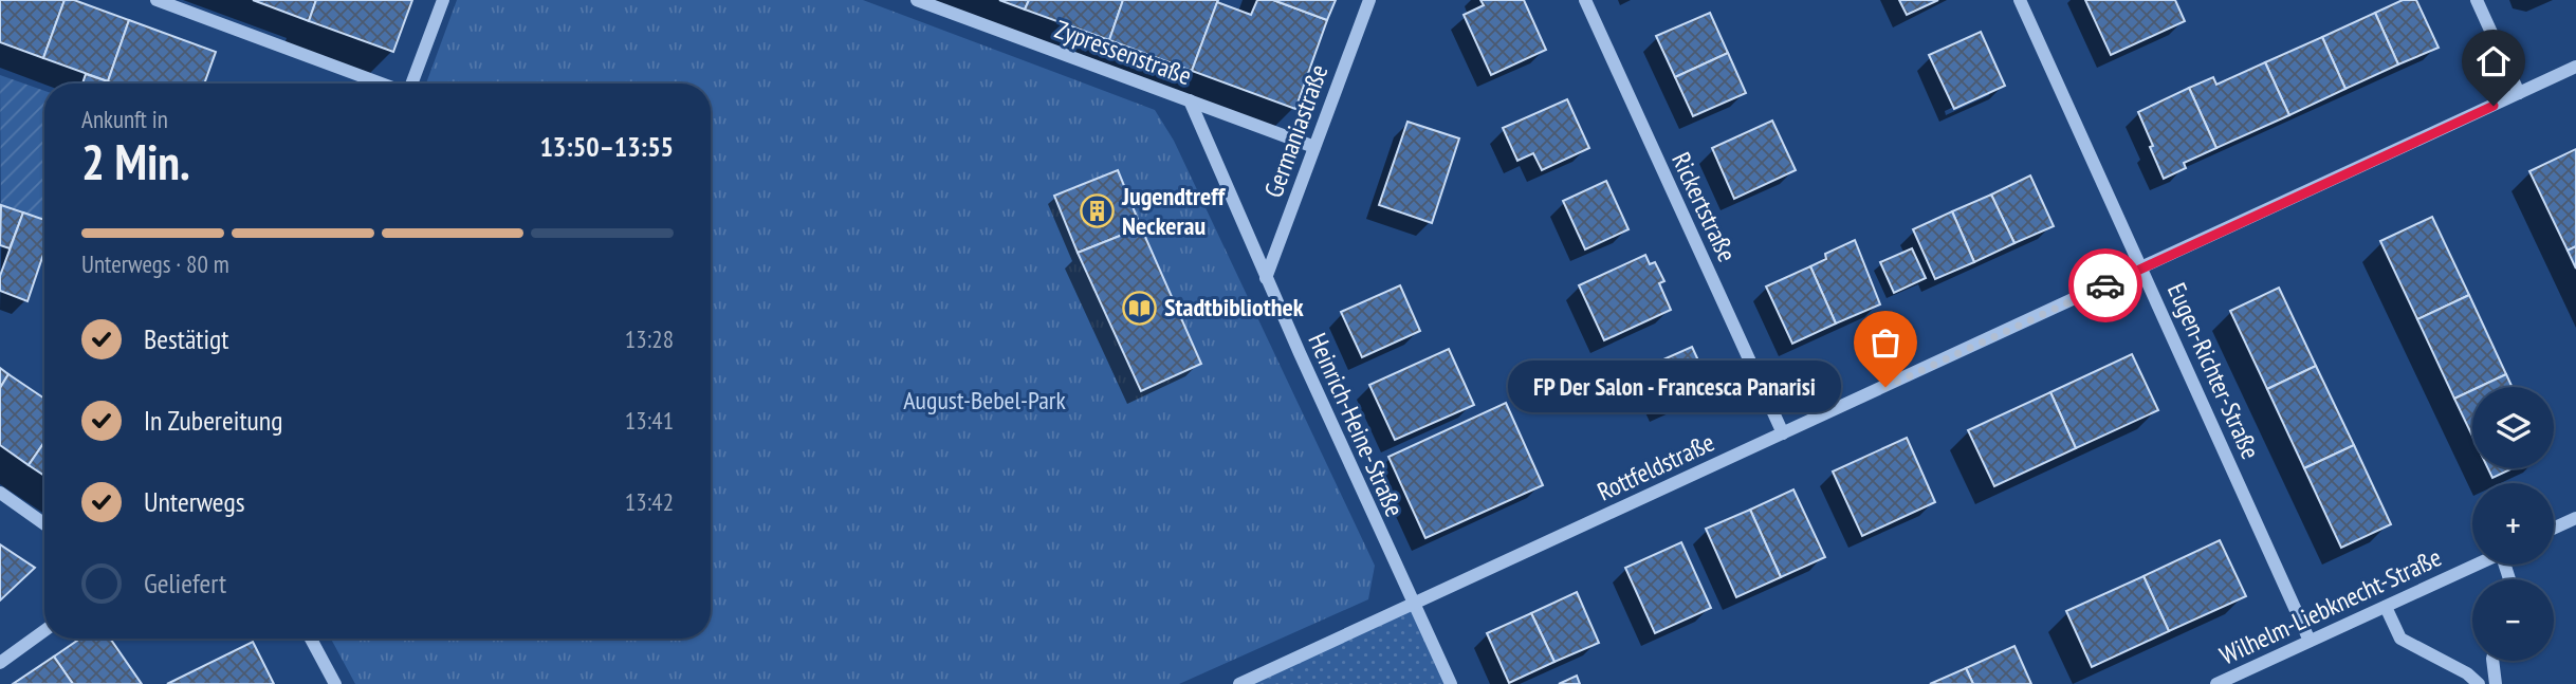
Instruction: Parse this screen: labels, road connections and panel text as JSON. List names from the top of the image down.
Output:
{
  "streets": {
    "street": [
      "Zypressenstraße",
      "Germaniastraße",
      "Rickertstraße",
      "Eugen-Richter-Straße",
      "Heinrich-Heine-Straße",
      "Rottfeldstraße",
      "Wilhelm-Liebknecht-Straße"
    ]
  },
  "crossings": [
    ["Zypressenstraße", "Germaniastraße"],
    ["Zypressenstraße", "Heinrich-Heine-Straße"],
    ["Germaniastraße", "Heinrich-Heine-Straße"],
    ["Rickertstraße", "Rottfeldstraße"],
    ["Eugen-Richter-Straße", "Rottfeldstraße"],
    ["Eugen-Richter-Straße", "Wilhelm-Liebknecht-Straße"],
    ["Heinrich-Heine-Straße", "Rottfeldstraße"]
  ],
  "parks": ["August-Bebel-Park"],
  "places": {
    "building": ["Jugendtreff Neckerau"],
    "library": ["Stadtbibliothek"],
    "other": ["FP Der Salon - Francesca Panarisi"]
  },
  "page": {
    "heading": ["2 Min.", "Ankunft in", "13:50–13:55"],
    "bar": "Unterwegs · 80 m",
    "list": [
      ["Bestätigt", "13:28"],
      ["In Zubereitung", "13:41"],
      ["Unterwegs", "13:42"],
      "Geliefert"
    ],
    "bubble": "FP Der Salon - Francesca Panarisi",
    "map_buttons": ["+", "−"]
  }
}
